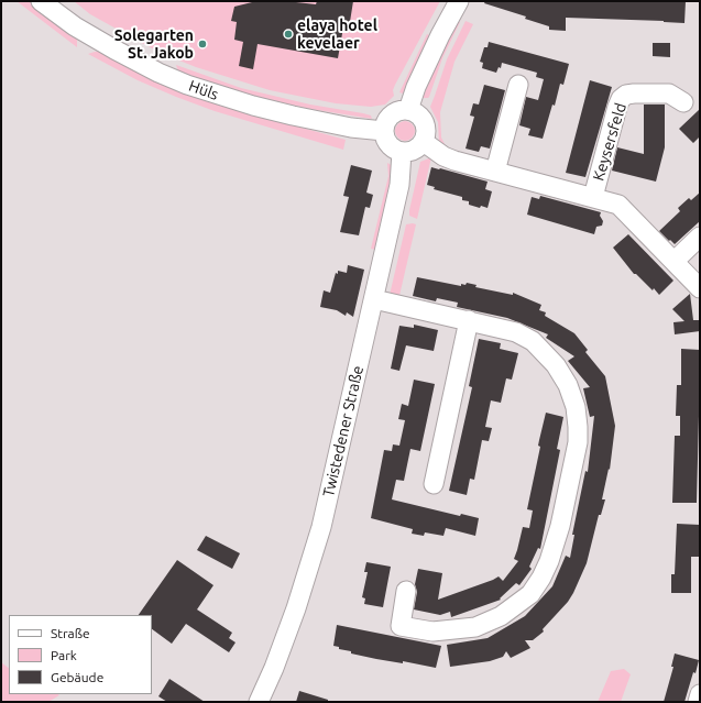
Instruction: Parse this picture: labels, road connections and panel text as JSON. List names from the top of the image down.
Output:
{
  "streets": {
    "street": ["Hüls", "Keysersfeld", "Twistedener Straße"]
  },
  "crossings": [
    ["Hüls", "Keysersfeld"],
    ["Hüls", "Twistedener Straße"],
    ["Keysersfeld", "Twistedener Straße"]
  ],
  "places": ["elaya hotel kevelaer", "Solegarten St. Jakob"],
  "legend": ["Straße", "Park", "Gebäude"]
}
